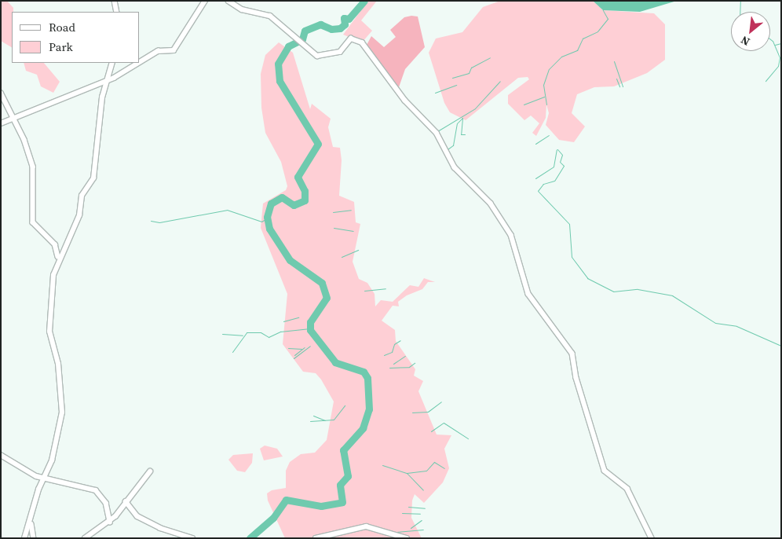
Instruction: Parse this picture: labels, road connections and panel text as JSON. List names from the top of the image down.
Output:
{
  "legend": ["Road", "Park"],
  "north": "bottom left"
}
